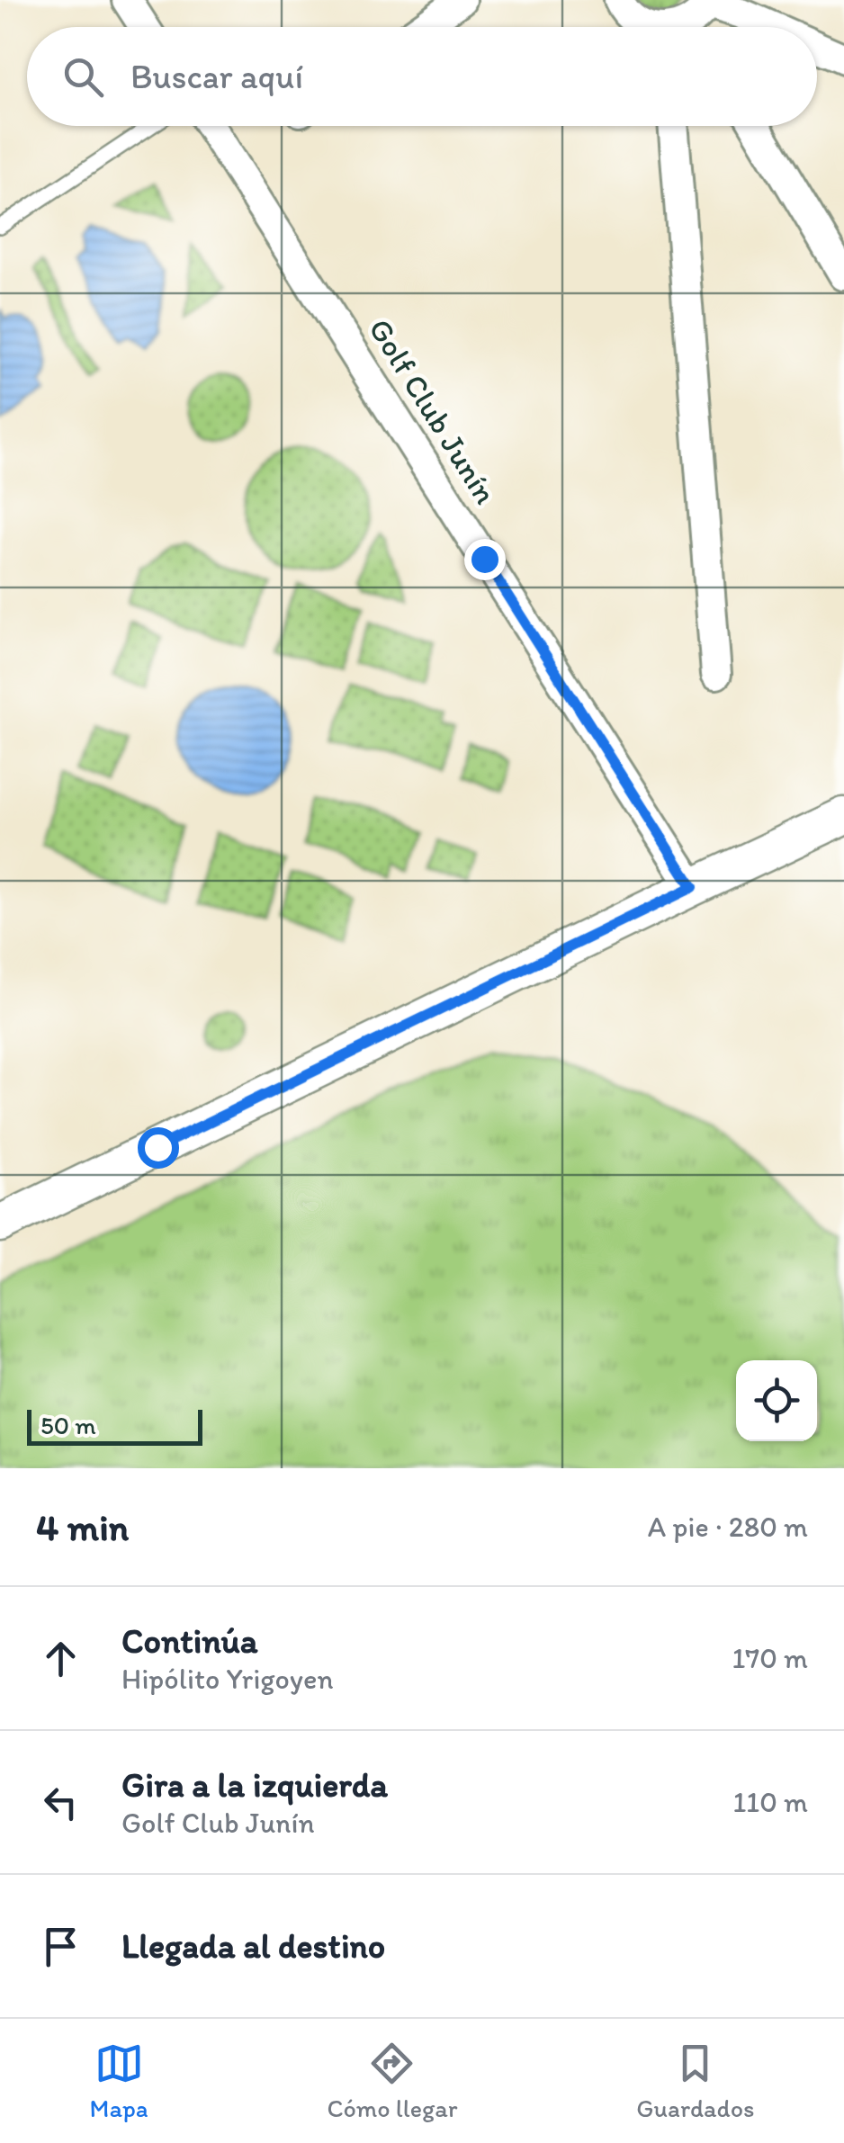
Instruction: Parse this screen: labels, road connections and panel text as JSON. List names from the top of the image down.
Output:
{
  "streets": {
    "street": ["Golf Club Junín"]
  },
  "scale_bar": "50 m",
  "page": {
    "search": "Buscar aquí",
    "scale": "50 m",
    "heading": ["4 min", "A pie · 280 m"],
    "list": [
      ["Continúa", "Hipólito Yrigoyen", "170 m"],
      ["Gira a la izquierda", "Golf Club Junín", "110 m"],
      "Llegada al destino"
    ],
    "nav": ["Mapa", "Cómo llegar", "Guardados"]
  }
}
